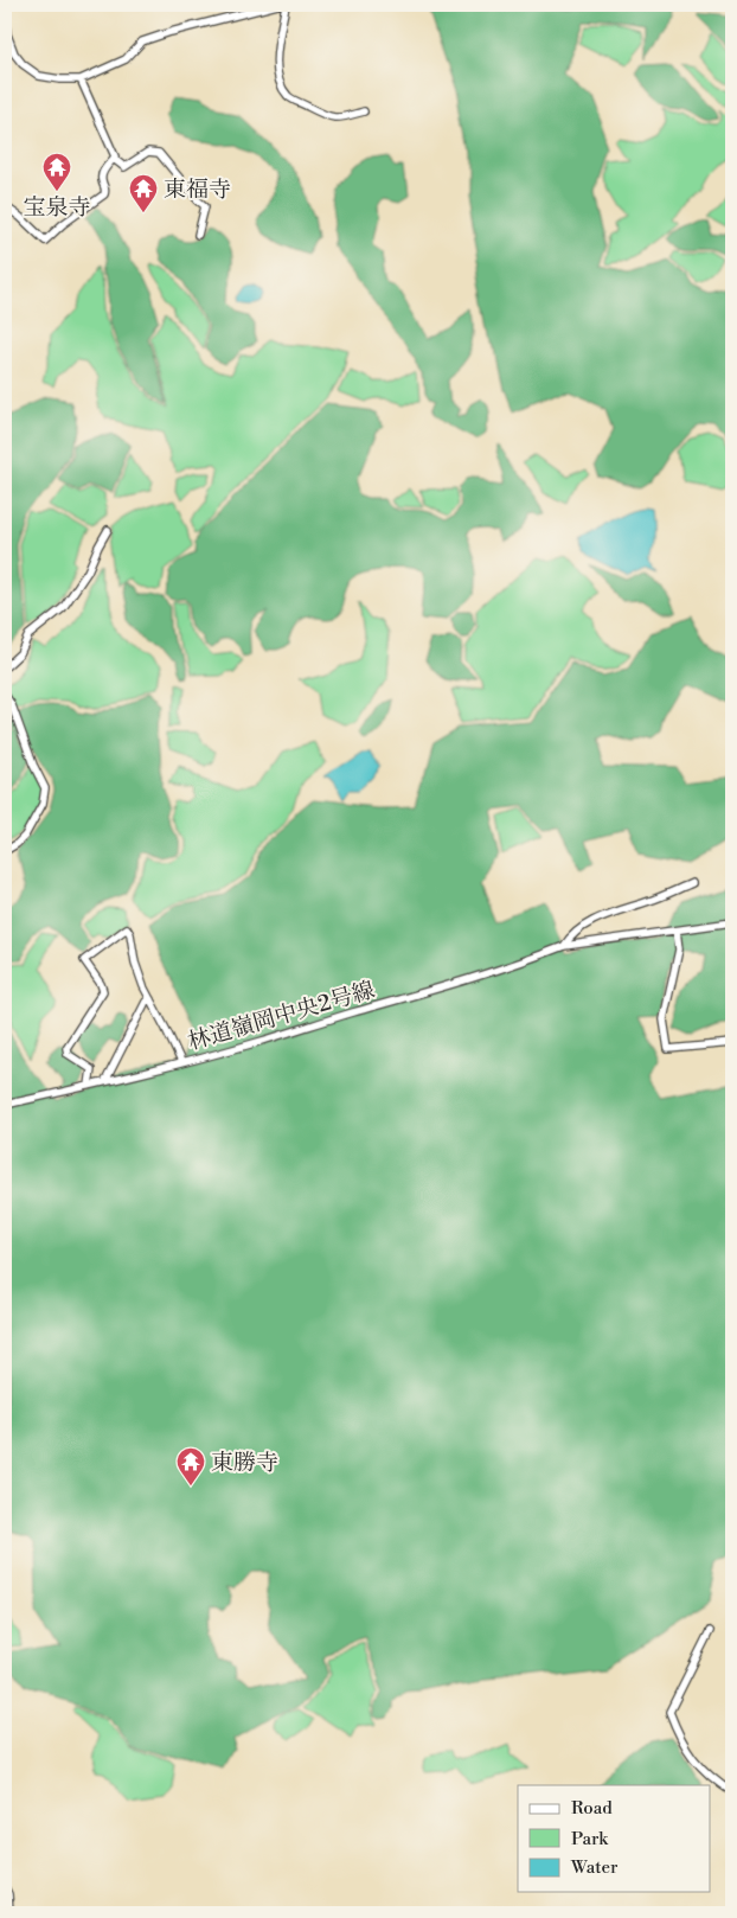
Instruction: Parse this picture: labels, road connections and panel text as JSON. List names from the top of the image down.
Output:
{
  "streets": {
    "street": ["林道嶺岡中央2号線"]
  },
  "places": {
    "temple": ["宝泉寺", "東福寺", "東勝寺"]
  },
  "legend": ["Road", "Park", "Water"]
}
